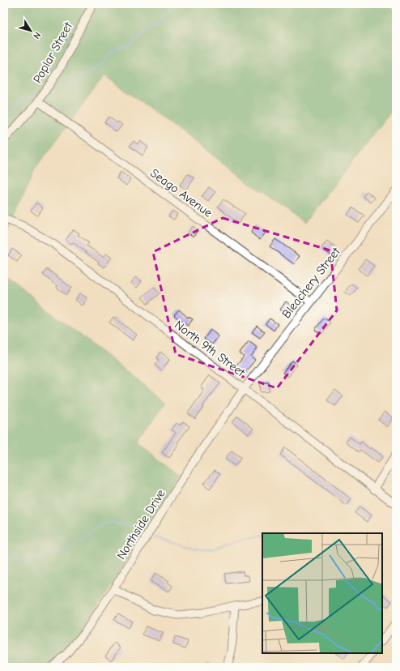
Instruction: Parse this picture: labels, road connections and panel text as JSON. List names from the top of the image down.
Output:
{
  "streets": {
    "street": [
      "Poplar Street",
      "Seago Avenue",
      "Bleachery Street",
      "North 9th Street",
      "Northside Drive"
    ]
  },
  "crossings": [
    ["Poplar Street", "Seago Avenue"],
    ["Seago Avenue", "Bleachery Street"],
    ["Bleachery Street", "North 9th Street"],
    ["Bleachery Street", "Northside Drive"],
    ["North 9th Street", "Northside Drive"]
  ],
  "north": "bottom right"
}
